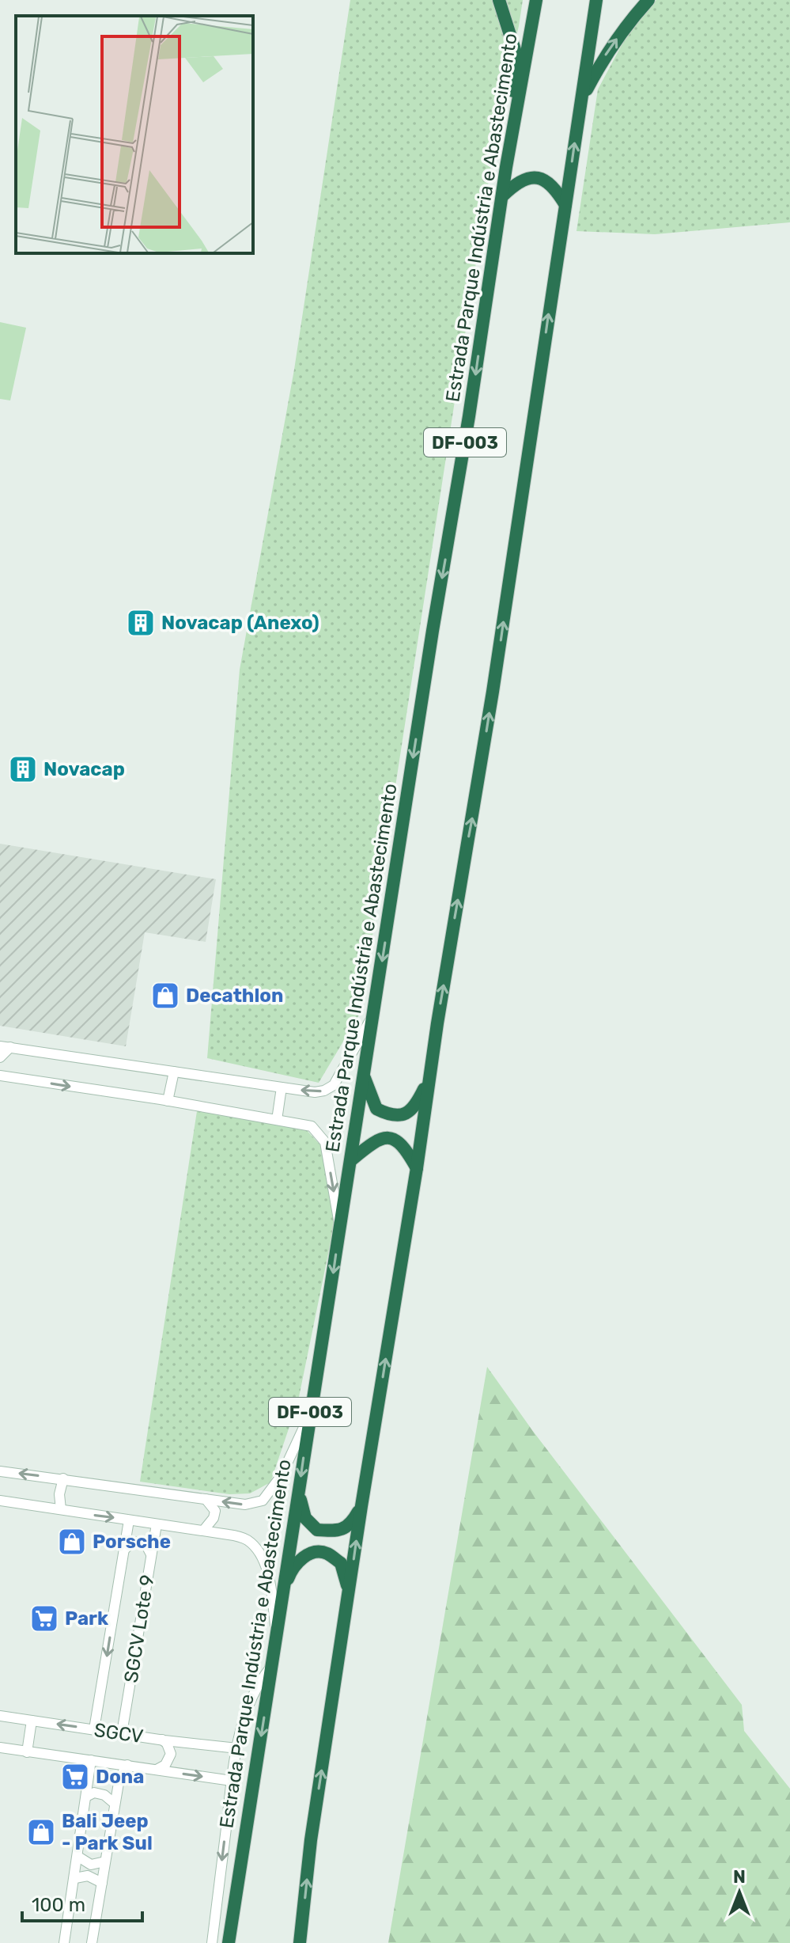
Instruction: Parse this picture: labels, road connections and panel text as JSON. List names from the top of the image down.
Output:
{
  "streets": {
    "highway": ["Estrada Parque Indústria e Abastecimento", "DF-003"],
    "street": ["SGCV Lote 9", "SGCV"]
  },
  "crossings": [
    ["SGCV Lote 9", "SGCV"]
  ],
  "places": {
    "building": ["Novacap (Anexo)", "Novacap"],
    "shop": ["Decathlon", "Porsche", "Bali Jeep - Park Sul"],
    "supermarket": ["Park", "Dona"]
  },
  "scale_bar": "100 m",
  "north": "top"
}
